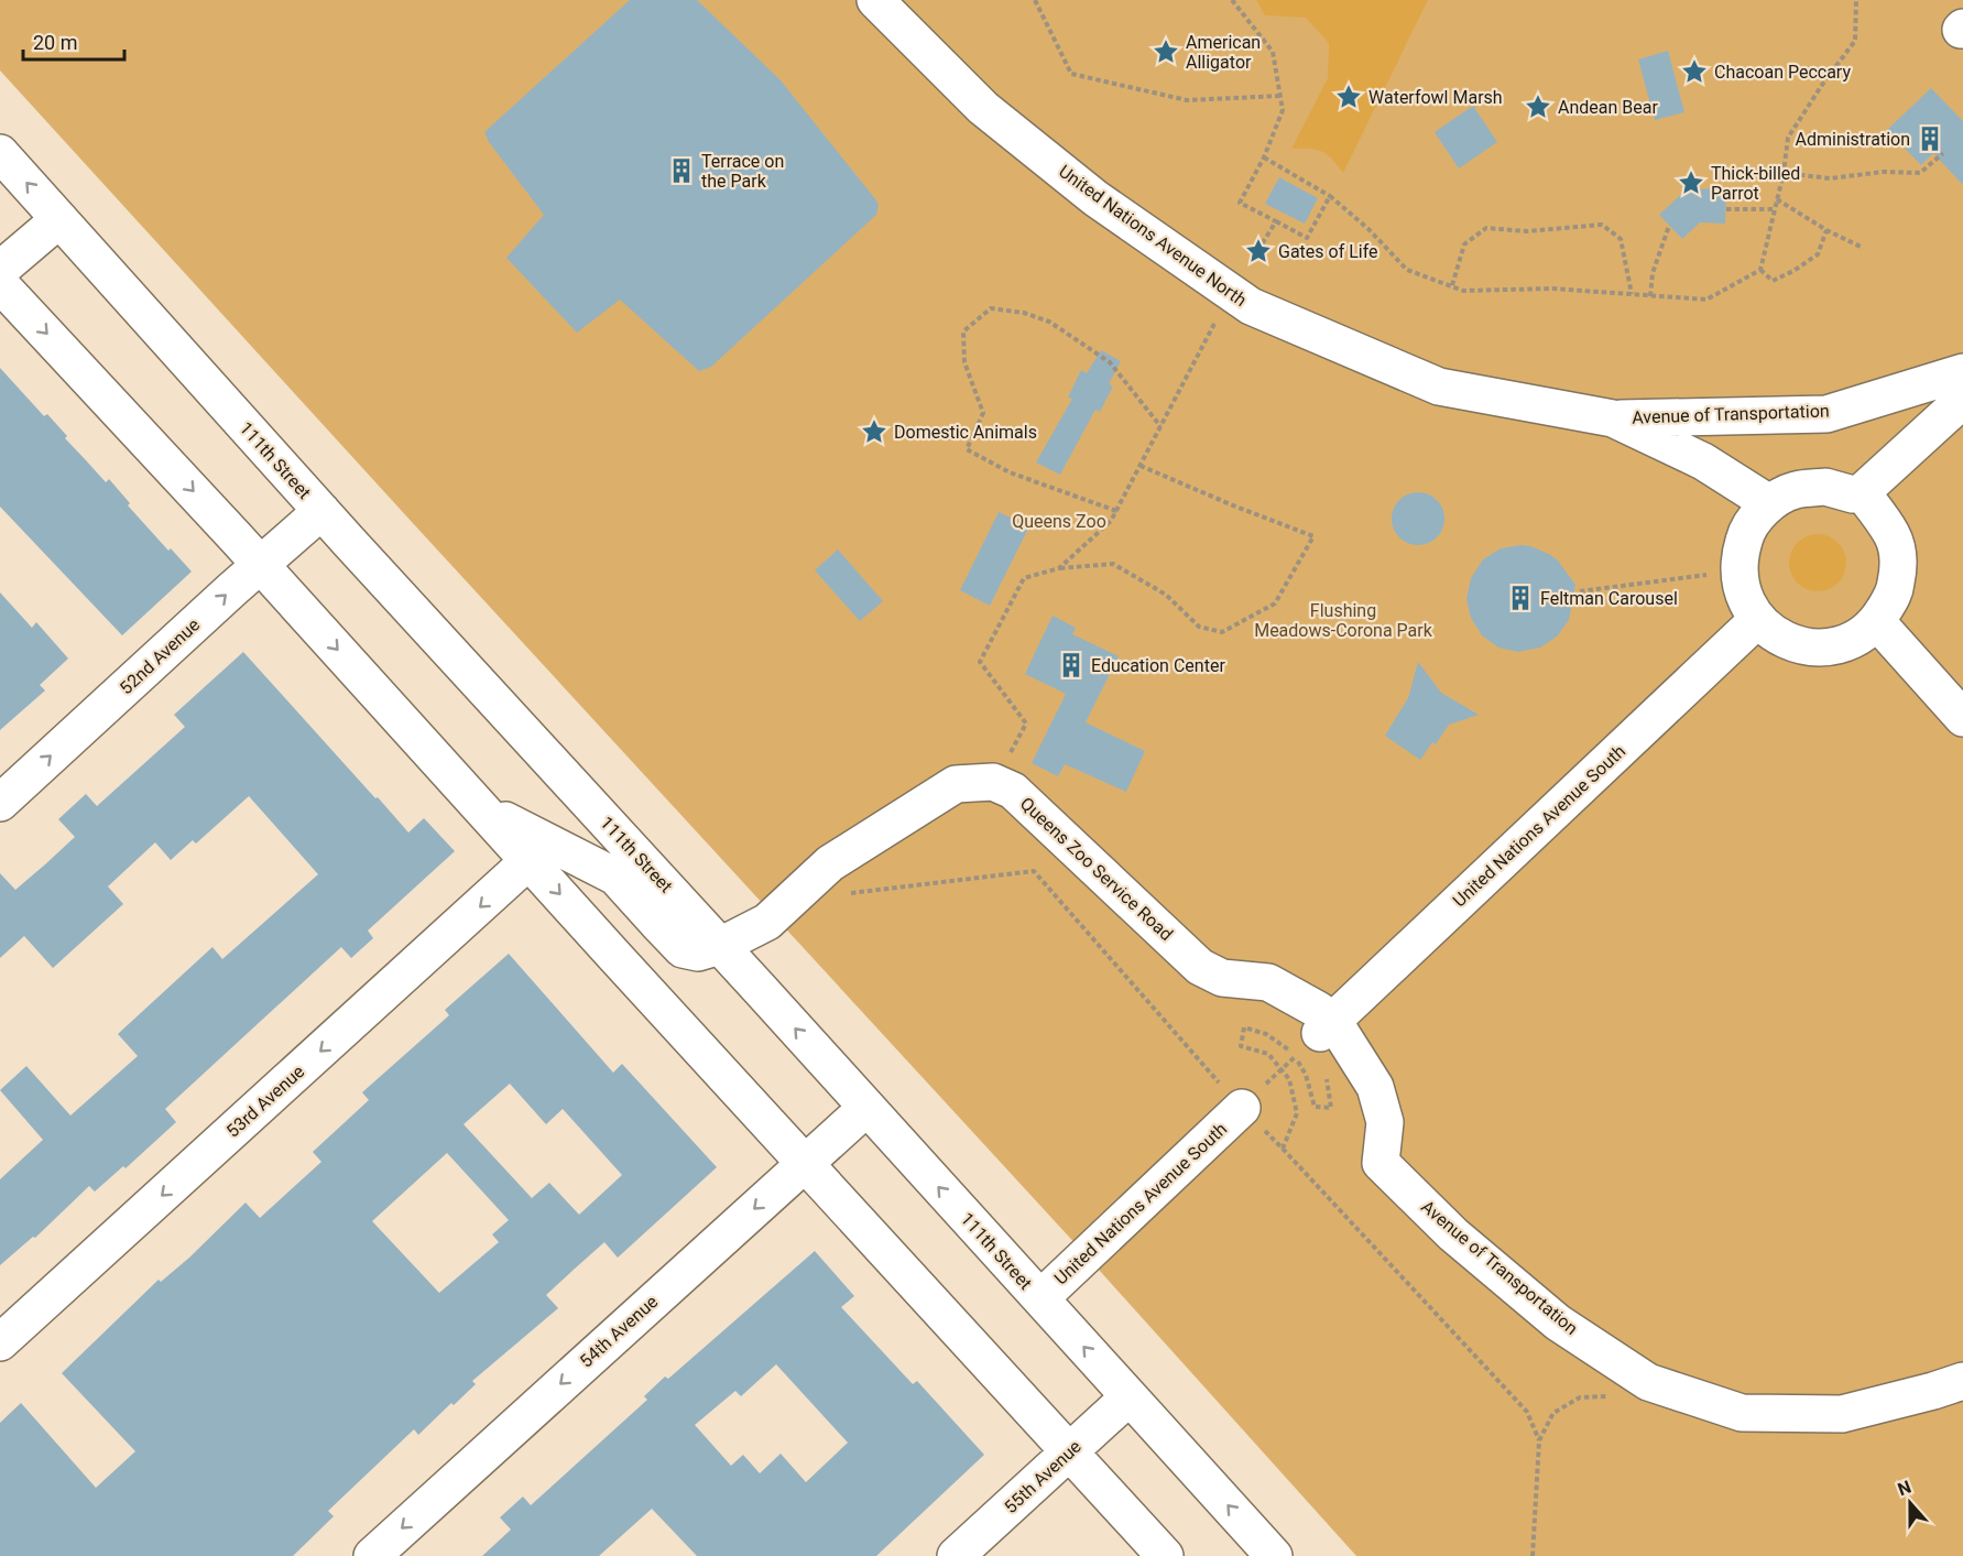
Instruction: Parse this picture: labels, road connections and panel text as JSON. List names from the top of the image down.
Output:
{
  "streets": {
    "street": [
      "United Nations Avenue North",
      "Avenue of Transportation",
      "111th Street",
      "52nd Avenue",
      "United Nations Avenue South",
      "Queens Zoo Service Road",
      "53rd Avenue",
      "54th Avenue",
      "55th Avenue"
    ]
  },
  "crossings": [
    ["United Nations Avenue North", "Avenue of Transportation"],
    ["United Nations Avenue North", "United Nations Avenue South"],
    ["Avenue of Transportation", "United Nations Avenue South"],
    ["Avenue of Transportation", "Queens Zoo Service Road"],
    ["111th Street", "52nd Avenue"],
    ["111th Street", "United Nations Avenue South"],
    ["111th Street", "54th Avenue"],
    ["111th Street", "55th Avenue"],
    ["United Nations Avenue South", "Queens Zoo Service Road"]
  ],
  "one_way": ["52nd Avenue", "53rd Avenue", "54th Avenue"],
  "parks": ["Queens Zoo", "Flushing Meadows-Corona Park"],
  "places": {
    "place": [
      "American Alligator",
      "Chacoan Peccary",
      "Waterfowl Marsh",
      "Andean Bear",
      "Thick-billed Parrot",
      "Gates of Life",
      "Domestic Animals"
    ],
    "building": [
      "Administration",
      "Terrace on the Park",
      "Feltman Carousel",
      "Education Center"
    ]
  },
  "scale_bar": "20 m",
  "north": "top"
}
